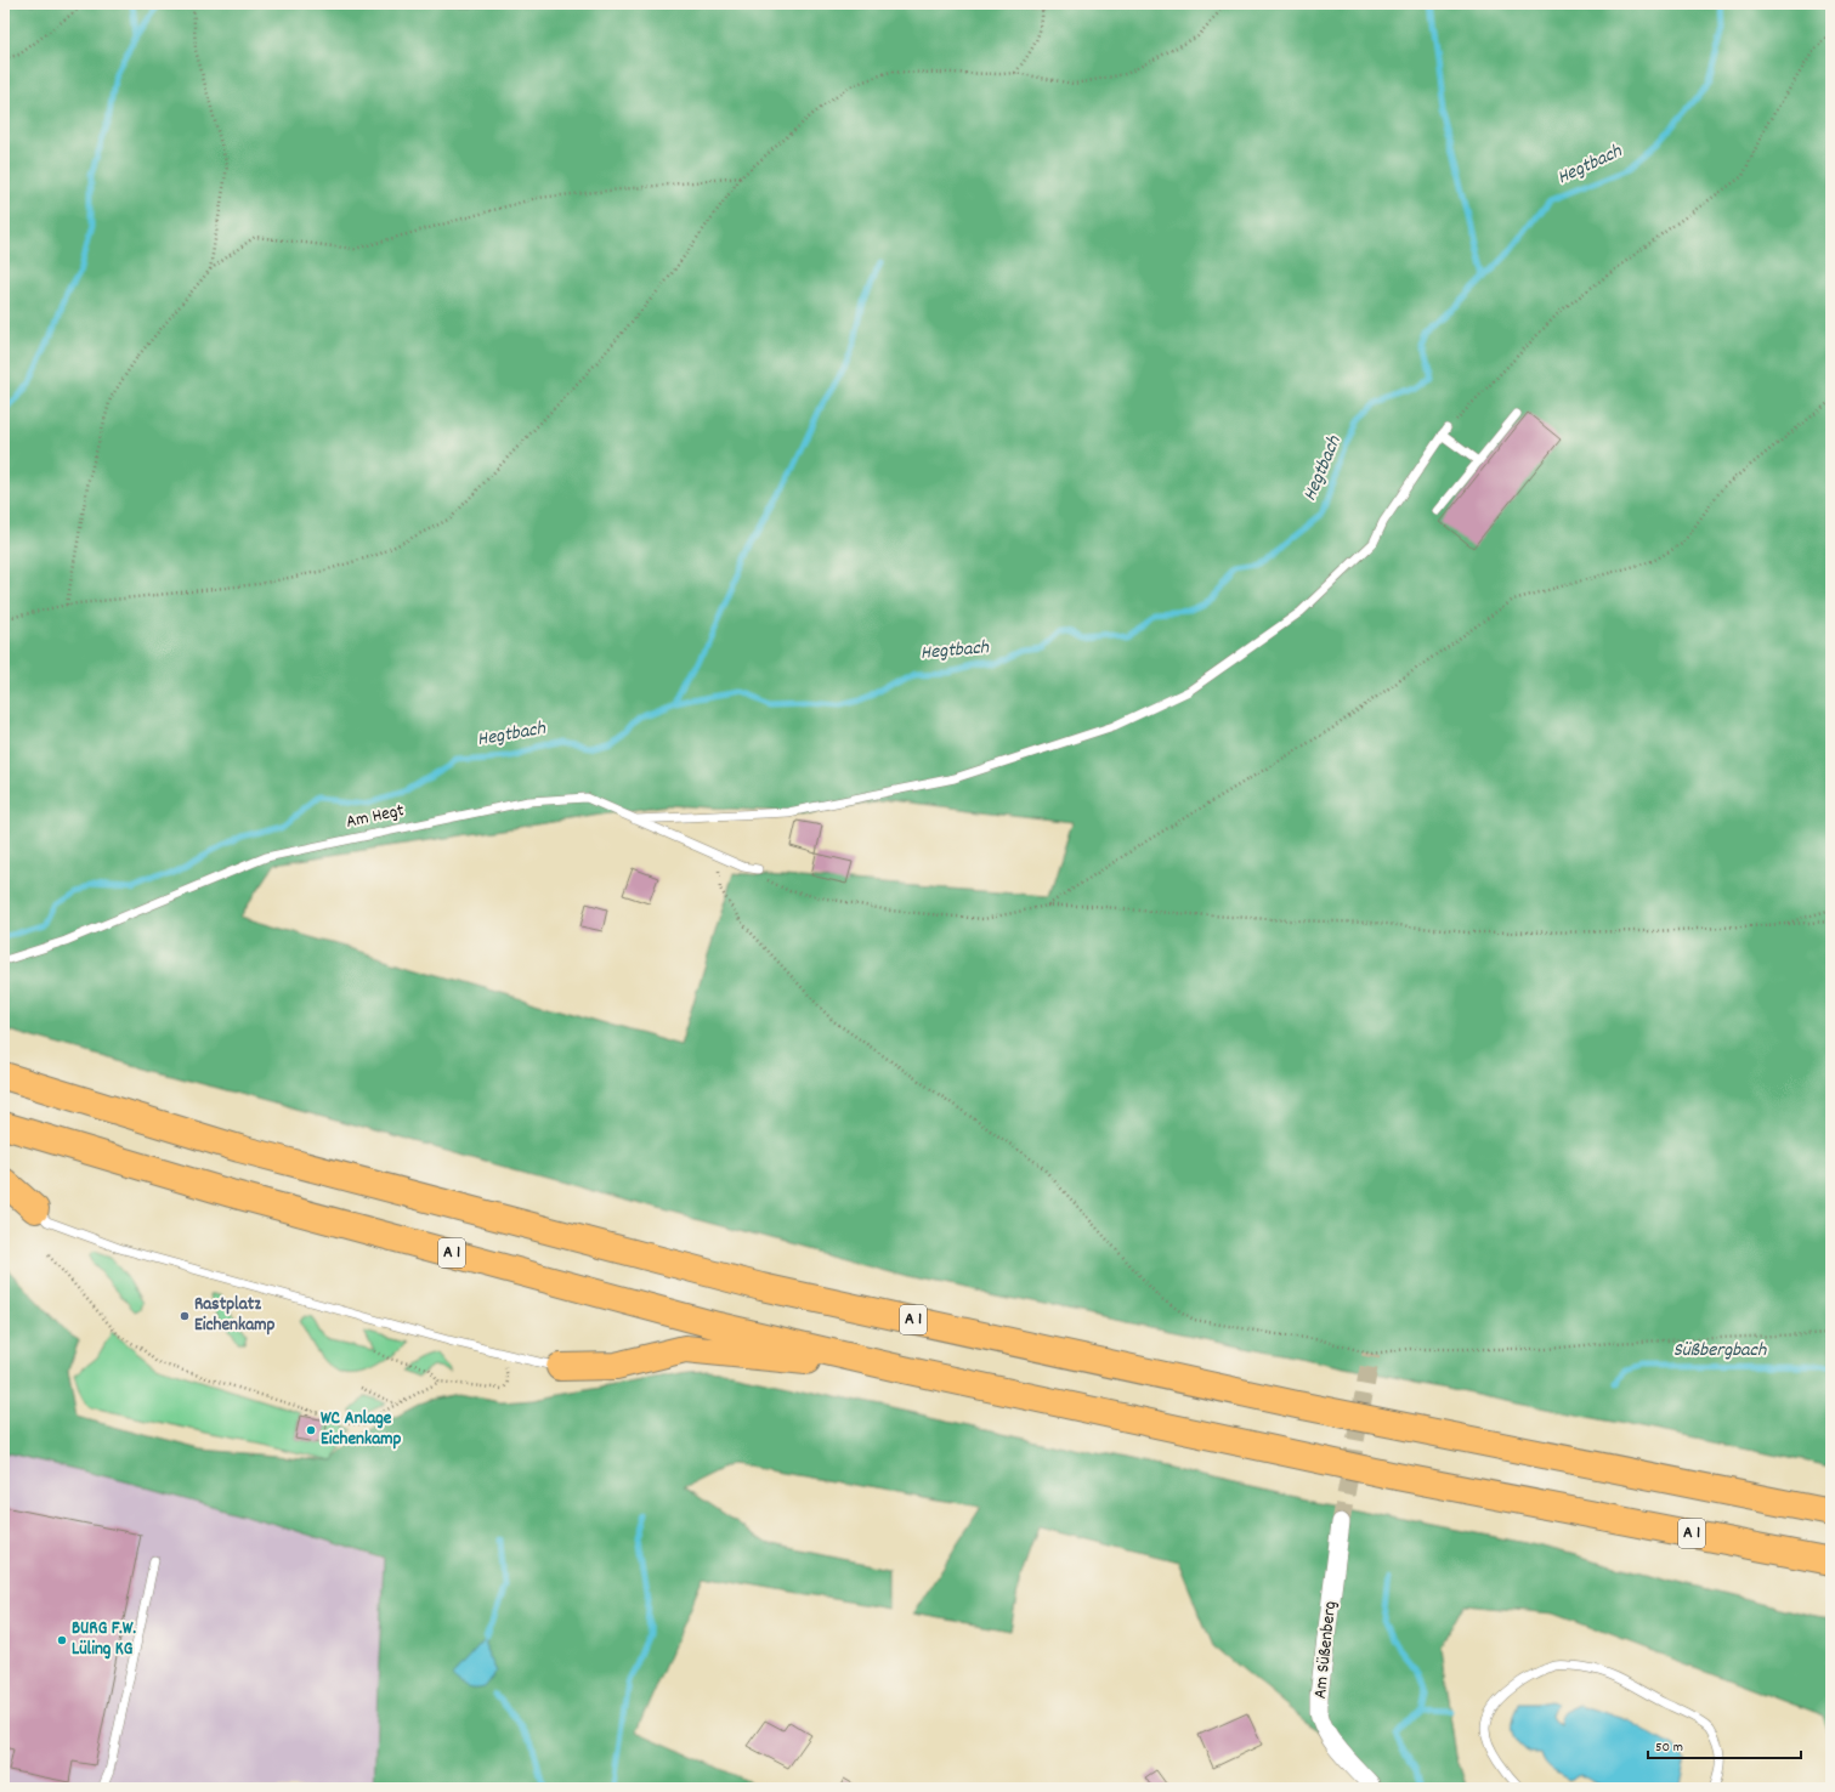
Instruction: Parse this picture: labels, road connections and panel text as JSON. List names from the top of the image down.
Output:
{
  "streets": {
    "highway": ["A 1"],
    "street": ["Am Süßenberg"],
    "lane": ["Am Hegt"]
  },
  "water": ["Hegtbach", "Süßbergbach"],
  "places": ["Rastplatz Eichenkamp", "WC Anlage Eichenkamp", "BURG F.W. Lüling KG"],
  "scale_bar": "50 m"
}
